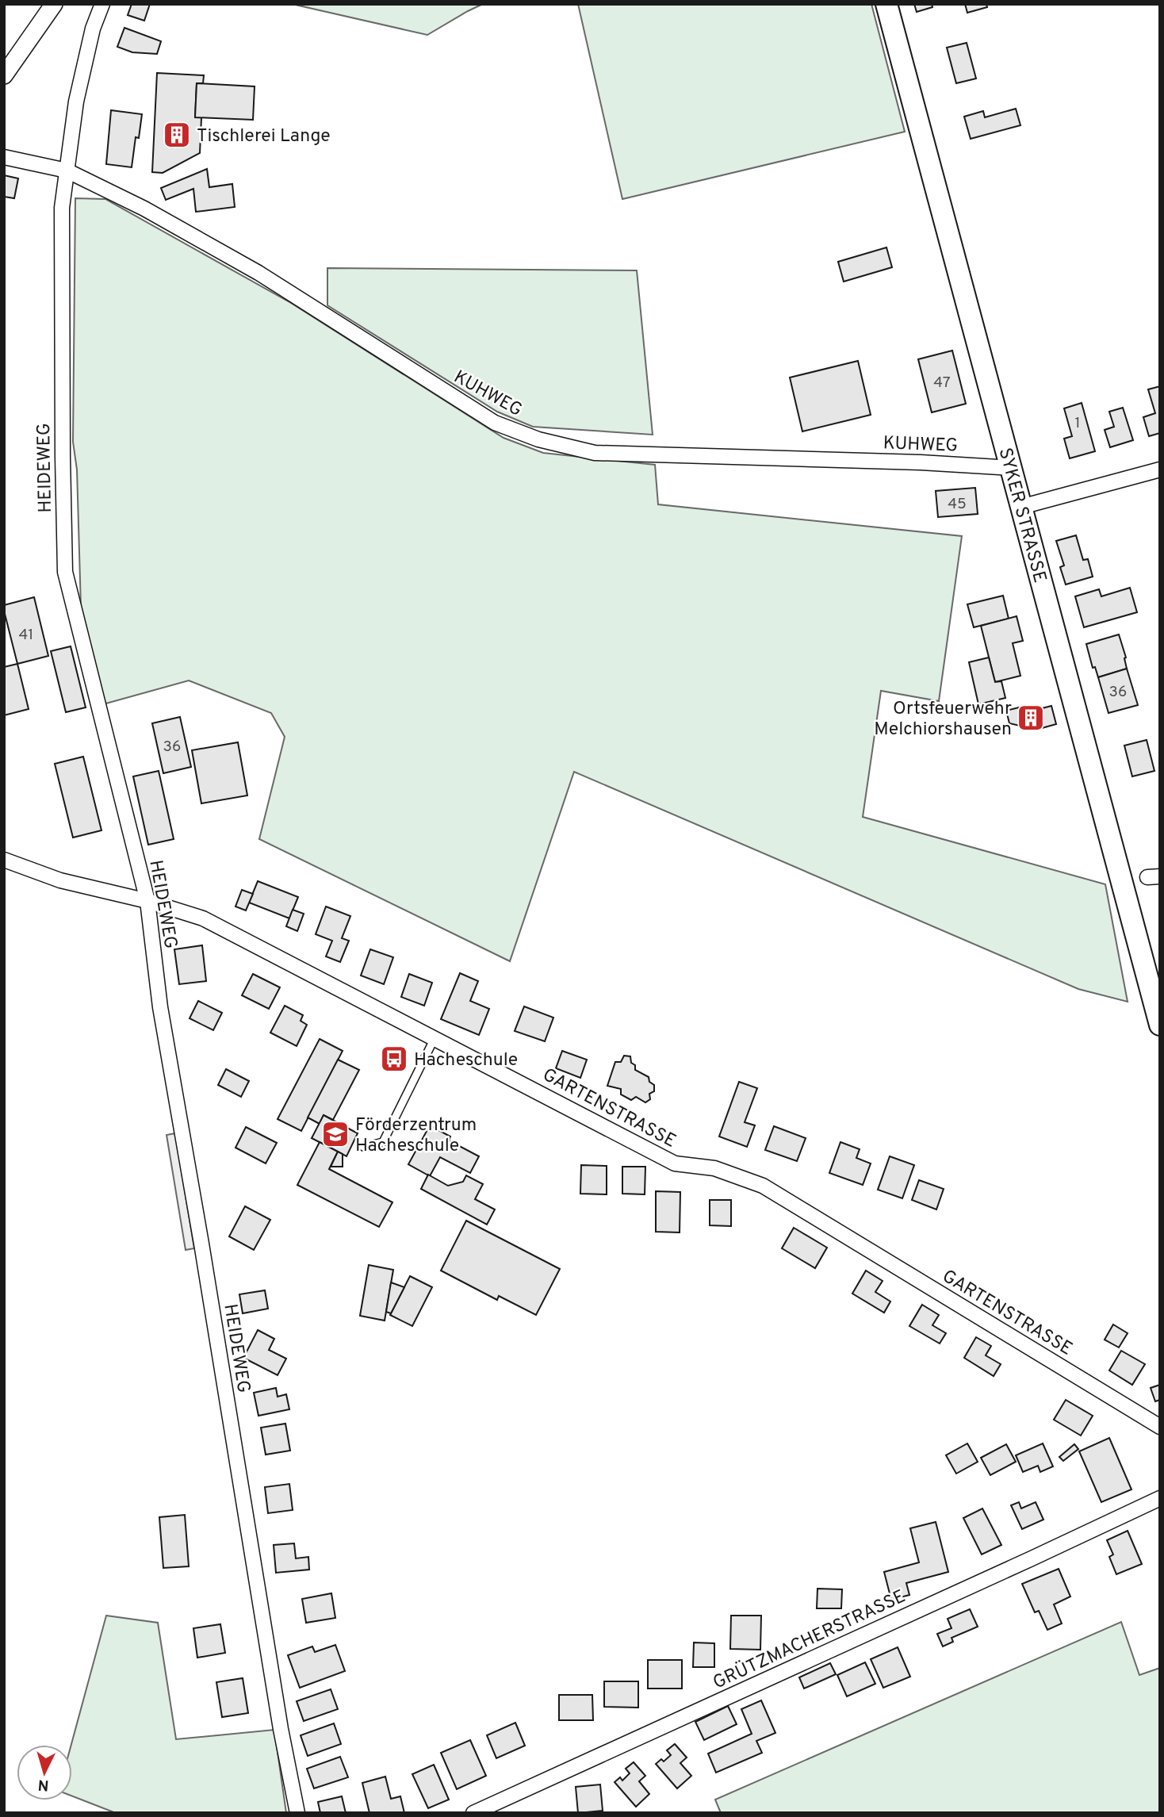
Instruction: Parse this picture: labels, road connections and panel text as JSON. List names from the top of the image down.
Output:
{
  "streets": {
    "main road": ["SYKER STRASSE"],
    "street": [
      "KUHWEG",
      "HEIDEWEG",
      "GARTENSTRASSE",
      "GRÜTZMACHERSTRASSE"
    ]
  },
  "crossings": [
    ["KUHWEG", "HEIDEWEG"],
    ["KUHWEG", "SYKER STRASSE"],
    ["HEIDEWEG", "GARTENSTRASSE"]
  ],
  "places": {
    "building": ["Tischlerei Lange", "Ortsfeuerwehr Melchiorshausen"],
    "bus stop": ["Hacheschule"],
    "school or university": ["Förderzentrum Hacheschule"]
  },
  "house_numbers": [
    "47",
    "1",
    "45",
    "41",
    "36",
    "36"
  ],
  "north": "bottom"
}
